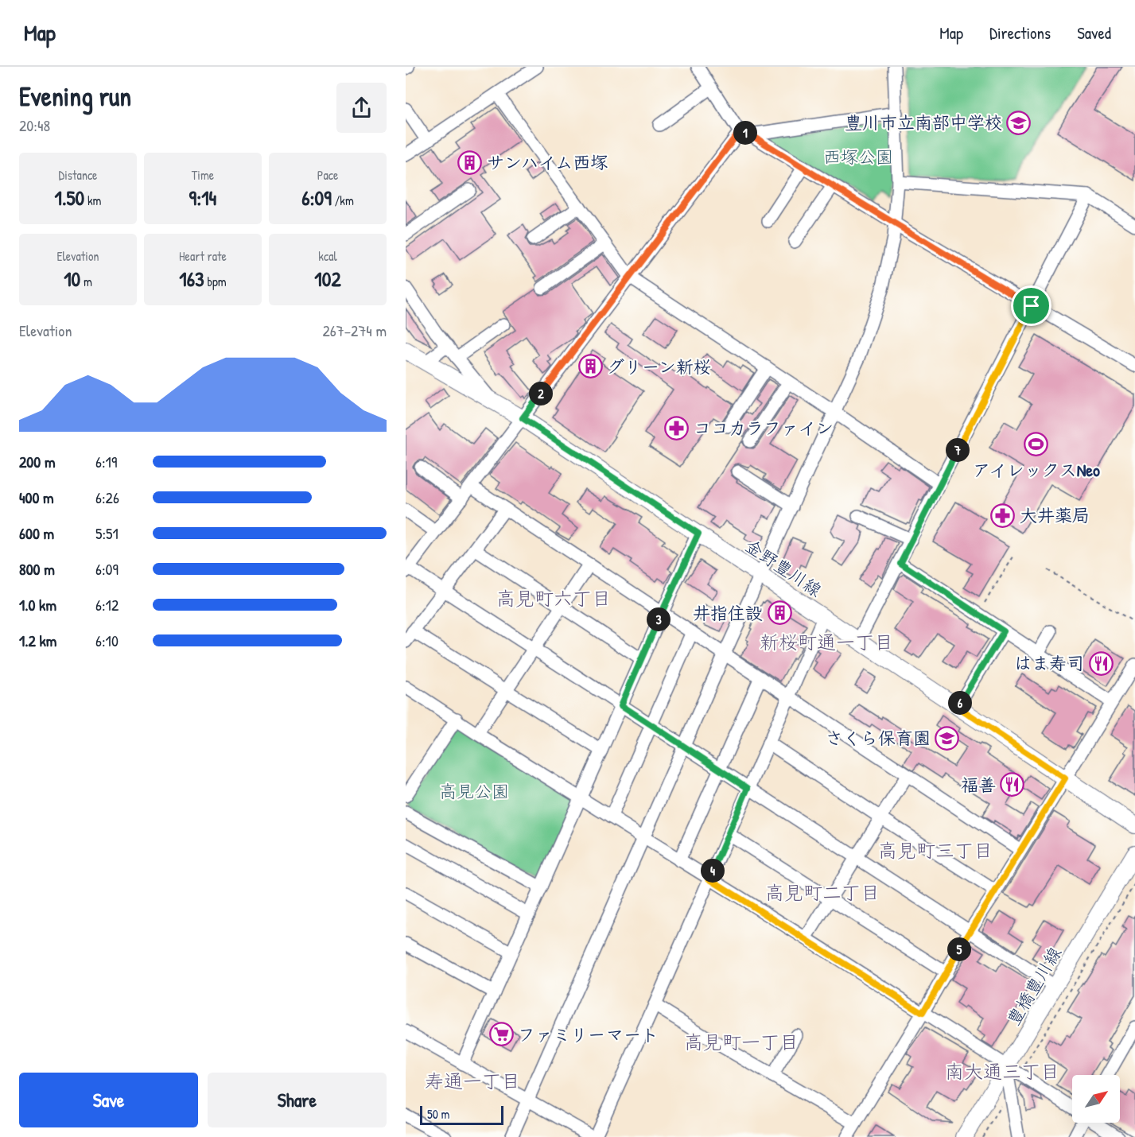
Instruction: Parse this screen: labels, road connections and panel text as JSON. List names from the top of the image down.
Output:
{
  "streets": {
    "main road": ["金野豊川線", "豊橋豊川線"]
  },
  "districts": [
    "高見町六丁目",
    "新桜町通一丁目",
    "高見町三丁目",
    "高見町二丁目",
    "高見町一丁目",
    "南大通三丁目",
    "寿通一丁目"
  ],
  "parks": ["西塚公園", "高見公園"],
  "places": {
    "school or university": ["豊川市立南部中学校", "さくら保育園"],
    "building": ["サンハイム西塚", "グリーン新桜", "井指住設"],
    "pharmacy": ["ココカラファイン", "大井薬局"],
    "sports": ["アイレックスNeo"],
    "restaurant": ["はま寿司", "福善"],
    "supermarket": ["ファミリーマート"]
  },
  "scale_bar": "50 m",
  "north": "top right",
  "page": {
    "header": "Map",
    "nav": ["Map", "Directions", "Saved"],
    "heading": ["Evening run", "20:48"],
    "pins": [
      "1",
      "2",
      "7",
      "3",
      "6",
      "4",
      "5"
    ],
    "stats": [
      ["Distance", "1.50 km"],
      ["Time", "9:14"],
      ["Pace", "6:09 /km"],
      ["Elevation", "10 m"],
      ["Heart rate", "163 bpm"],
      ["kcal", "102"]
    ],
    "chart": ["Elevation", "267–274 m"],
    "list": [
      {
        "name": "200 m",
        "note": "6:19"
      },
      {
        "name": "400 m",
        "note": "6:26"
      },
      {
        "name": "600 m",
        "note": "5:51"
      },
      {
        "name": "800 m",
        "note": "6:09"
      },
      {
        "name": "1.0 km",
        "note": "6:12"
      },
      {
        "name": "1.2 km",
        "note": "6:10"
      }
    ],
    "buttons": ["Save", "Share"],
    "scale": "50 m"
  }
}
